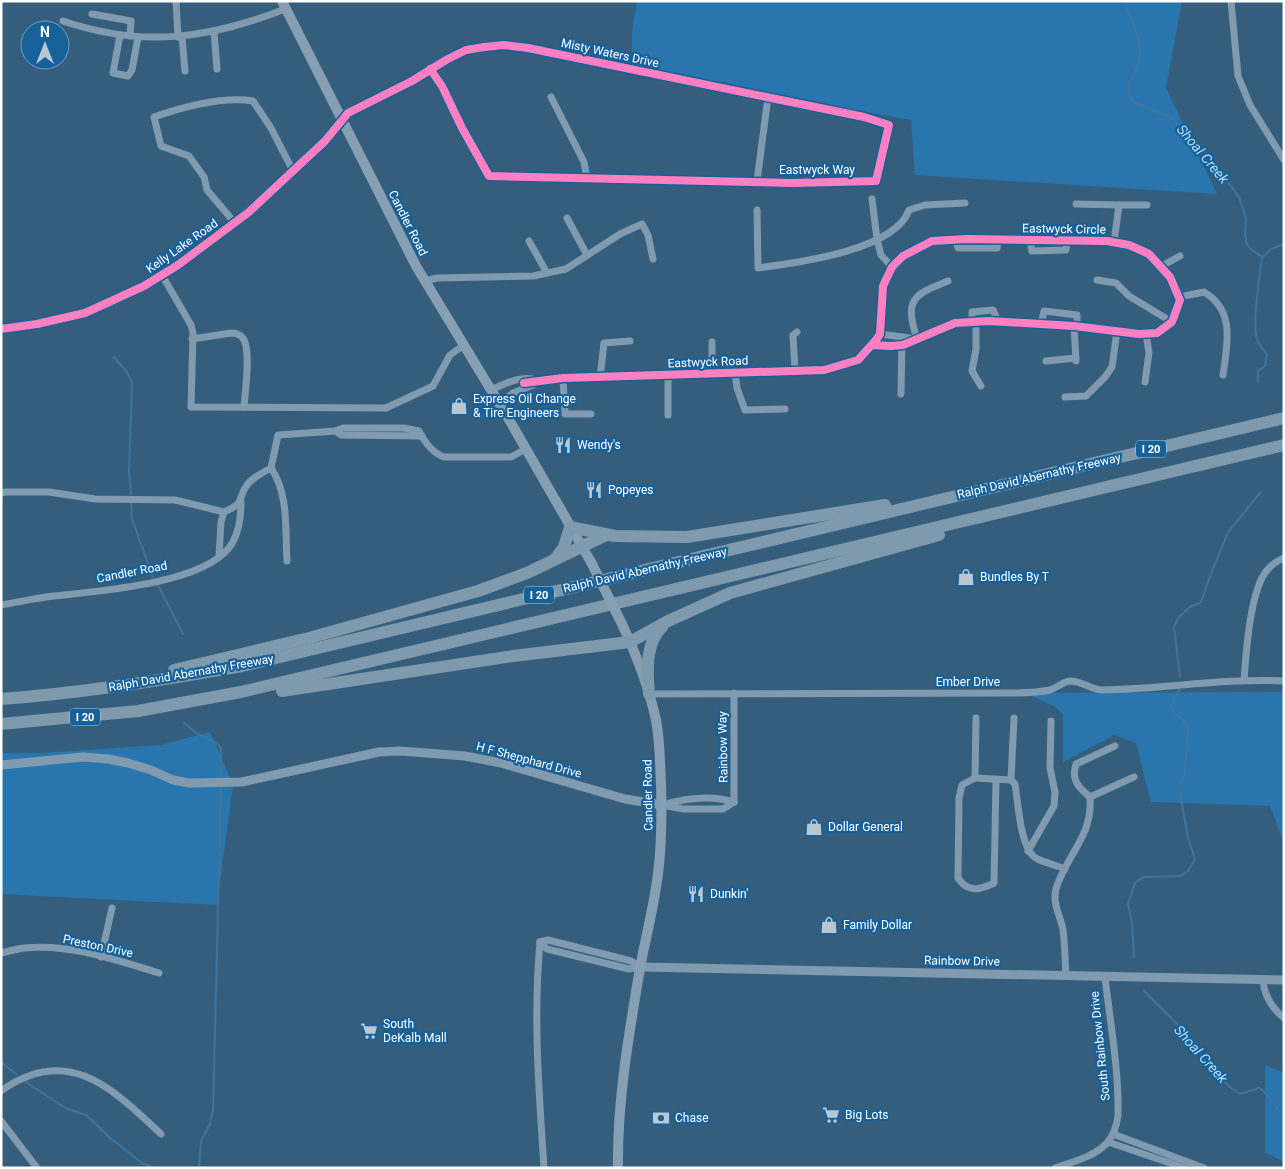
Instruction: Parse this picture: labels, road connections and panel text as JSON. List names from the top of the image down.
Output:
{
  "streets": {
    "highway": ["I 20", "Ralph David Abernathy Freeway"],
    "main road": ["Candler Road"],
    "street": [
      "Misty Waters Drive",
      "Eastwyck Way",
      "Eastwyck Circle",
      "Kelly Lake Road",
      "Eastwyck Road",
      "Ember Drive",
      "Rainbow Way",
      "H F Shepphard Drive",
      "Preston Drive",
      "Rainbow Drive",
      "South Rainbow Drive"
    ]
  },
  "crossings": [
    ["Misty Waters Drive", "Eastwyck Way"],
    ["Misty Waters Drive", "Candler Road"],
    ["Misty Waters Drive", "Kelly Lake Road"],
    ["Candler Road", "Kelly Lake Road"],
    ["Candler Road", "Eastwyck Road"],
    ["Candler Road", "Ember Drive"],
    ["Candler Road", "Rainbow Way"],
    ["Candler Road", "H F Shepphard Drive"],
    ["Candler Road", "Rainbow Drive"],
    ["Ember Drive", "Rainbow Way"],
    ["Rainbow Way", "H F Shepphard Drive"],
    ["Rainbow Drive", "South Rainbow Drive"]
  ],
  "water": ["Shoal Creek"],
  "places": {
    "shop": [
      "Express Oil Change & Tire Engineers",
      "Bundles By T",
      "Dollar General",
      "Family Dollar"
    ],
    "restaurant": ["Wendy's", "Popeyes", "Dunkin'"],
    "supermarket": ["South DeKalb Mall", "Big Lots"],
    "bank": ["Chase"]
  },
  "north": "top"
}
